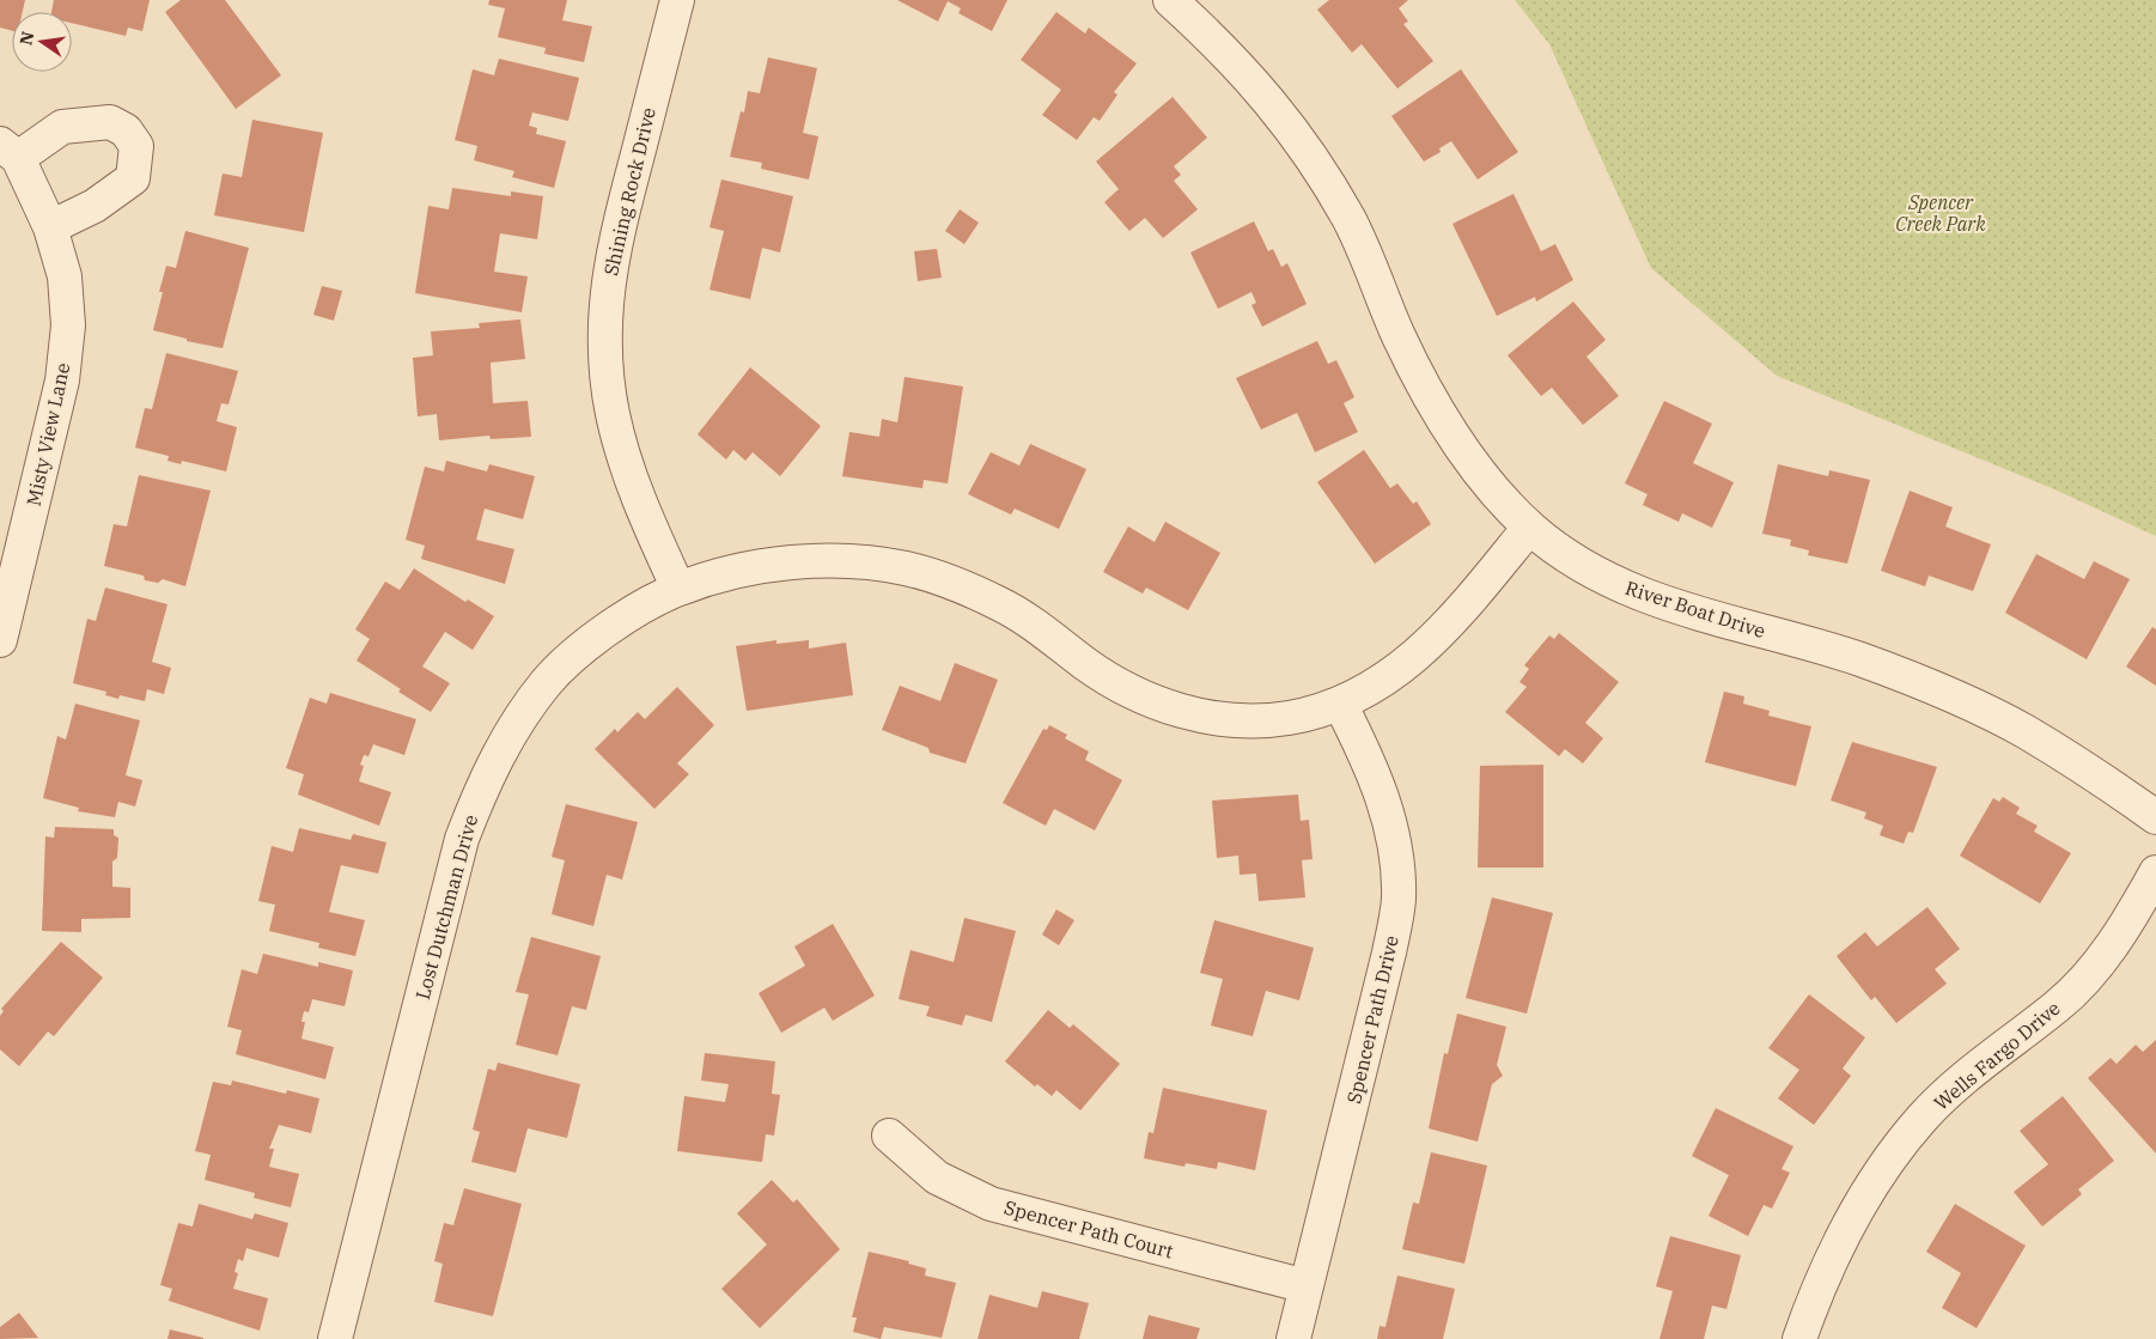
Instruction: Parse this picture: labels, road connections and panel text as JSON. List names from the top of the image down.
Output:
{
  "streets": {
    "street": [
      "Shining Rock Drive",
      "Misty View Lane",
      "River Boat Drive",
      "Lost Dutchman Drive",
      "Spencer Path Drive",
      "Wells Fargo Drive",
      "Spencer Path Court"
    ]
  },
  "crossings": [
    ["Shining Rock Drive", "Lost Dutchman Drive"],
    ["River Boat Drive", "Lost Dutchman Drive"],
    ["Lost Dutchman Drive", "Spencer Path Drive"],
    ["Spencer Path Drive", "Spencer Path Court"]
  ],
  "parks": ["Spencer Creek Park"],
  "north": "left"
}
